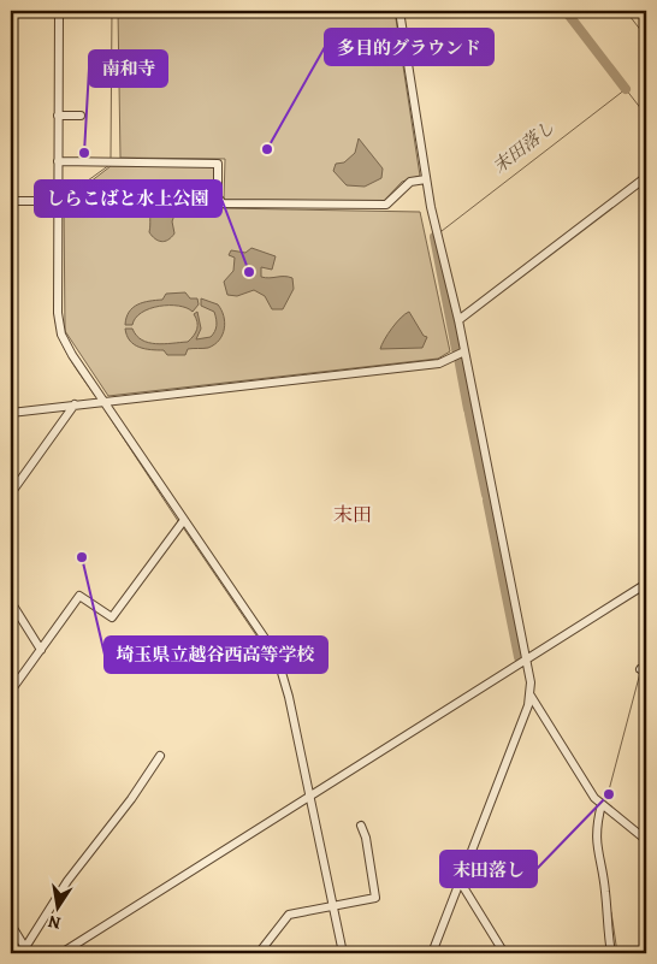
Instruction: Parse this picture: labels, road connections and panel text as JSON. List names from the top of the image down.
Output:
{
  "districts": ["末田"],
  "water": ["末田落し"],
  "places": [
    "多目的グラウンド",
    "南和寺",
    "しらこばと水上公園",
    "埼玉県立越谷西高等学校",
    "末田落し"
  ],
  "north": "bottom"
}
